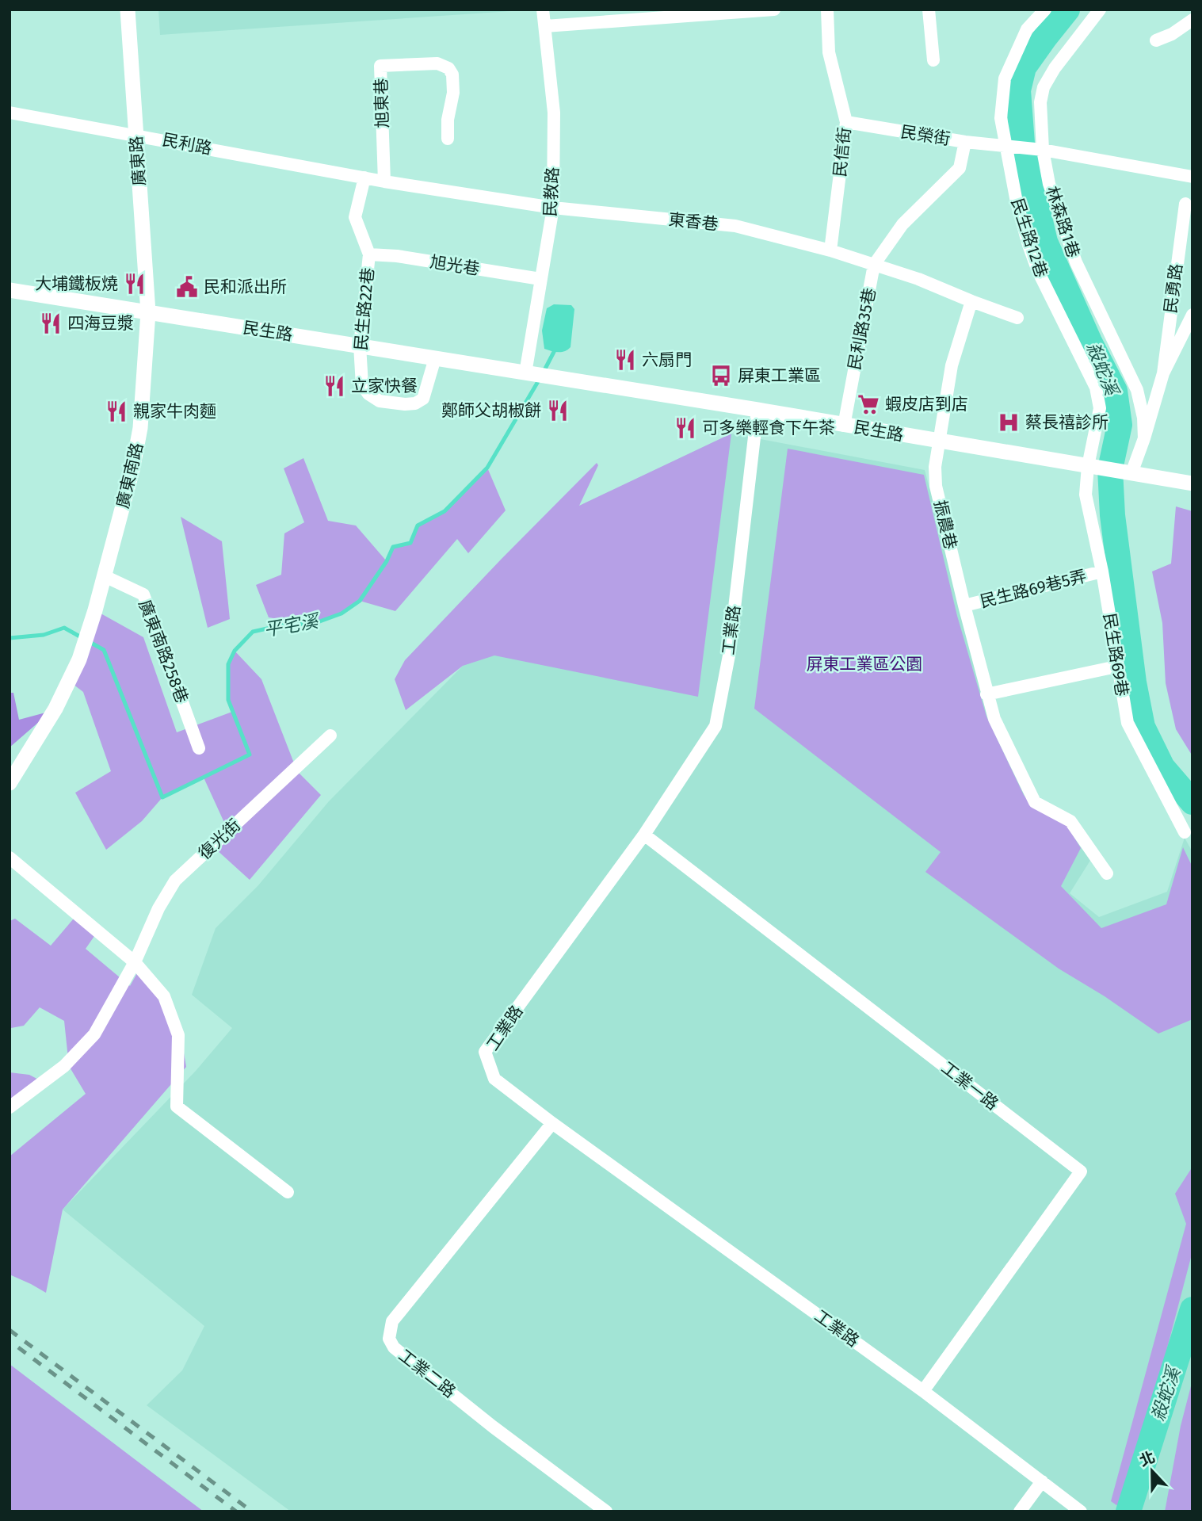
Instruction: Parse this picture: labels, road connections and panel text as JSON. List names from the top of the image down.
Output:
{
  "streets": {
    "street": [
      "旭東巷",
      "民榮街",
      "民利路",
      "民信街",
      "廣東路",
      "民教路",
      "東香巷",
      "林森路1巷",
      "民生路12巷",
      "旭光巷",
      "民勇路",
      "民生路22巷",
      "民利路35巷",
      "民生路",
      "廣東南路",
      "振農巷",
      "民生路69巷5弄",
      "工業路",
      "廣東南路258巷",
      "民生路69巷",
      "復光街",
      "工業一路",
      "工業二路"
    ]
  },
  "crossings": [
    ["民榮街", "民信街"],
    ["民榮街", "林森路1巷"],
    ["民榮街", "民生路12巷"],
    ["民利路", "廣東路"],
    ["民信街", "東香巷"],
    ["廣東路", "民生路"],
    ["廣東路", "廣東南路"],
    ["民教路", "東香巷"],
    ["民教路", "旭光巷"],
    ["民教路", "民生路"],
    ["林森路1巷", "民勇路"],
    ["民生路12巷", "民生路"],
    ["民生路12巷", "民生路69巷"],
    ["旭光巷", "民生路22巷"],
    ["民勇路", "民生路"],
    ["民生路22巷", "民生路"],
    ["民利路35巷", "民生路"],
    ["民生路", "廣東南路"],
    ["民生路", "振農巷"],
    ["民生路", "工業路"],
    ["民生路", "民生路69巷"],
    ["廣東南路", "廣東南路258巷"],
    ["振農巷", "民生路69巷5弄"],
    ["民生路69巷5弄", "民生路69巷"],
    ["工業路", "工業一路"],
    ["工業路", "工業二路"]
  ],
  "water": ["殺蛇溪", "平宅溪"],
  "parks": ["屏東工業區公園"],
  "places": {
    "restaurant": [
      "大埔鐵板燒",
      "四海豆漿",
      "六扇門",
      "立家快餐",
      "鄭師父胡椒餅",
      "親家牛肉麵",
      "可多樂輕食下午茶"
    ],
    "public building": ["民和派出所"],
    "bus stop": ["屏東工業區"],
    "supermarket": ["蝦皮店到店"],
    "hospital": ["蔡長禧診所"]
  },
  "north": "top"
}
